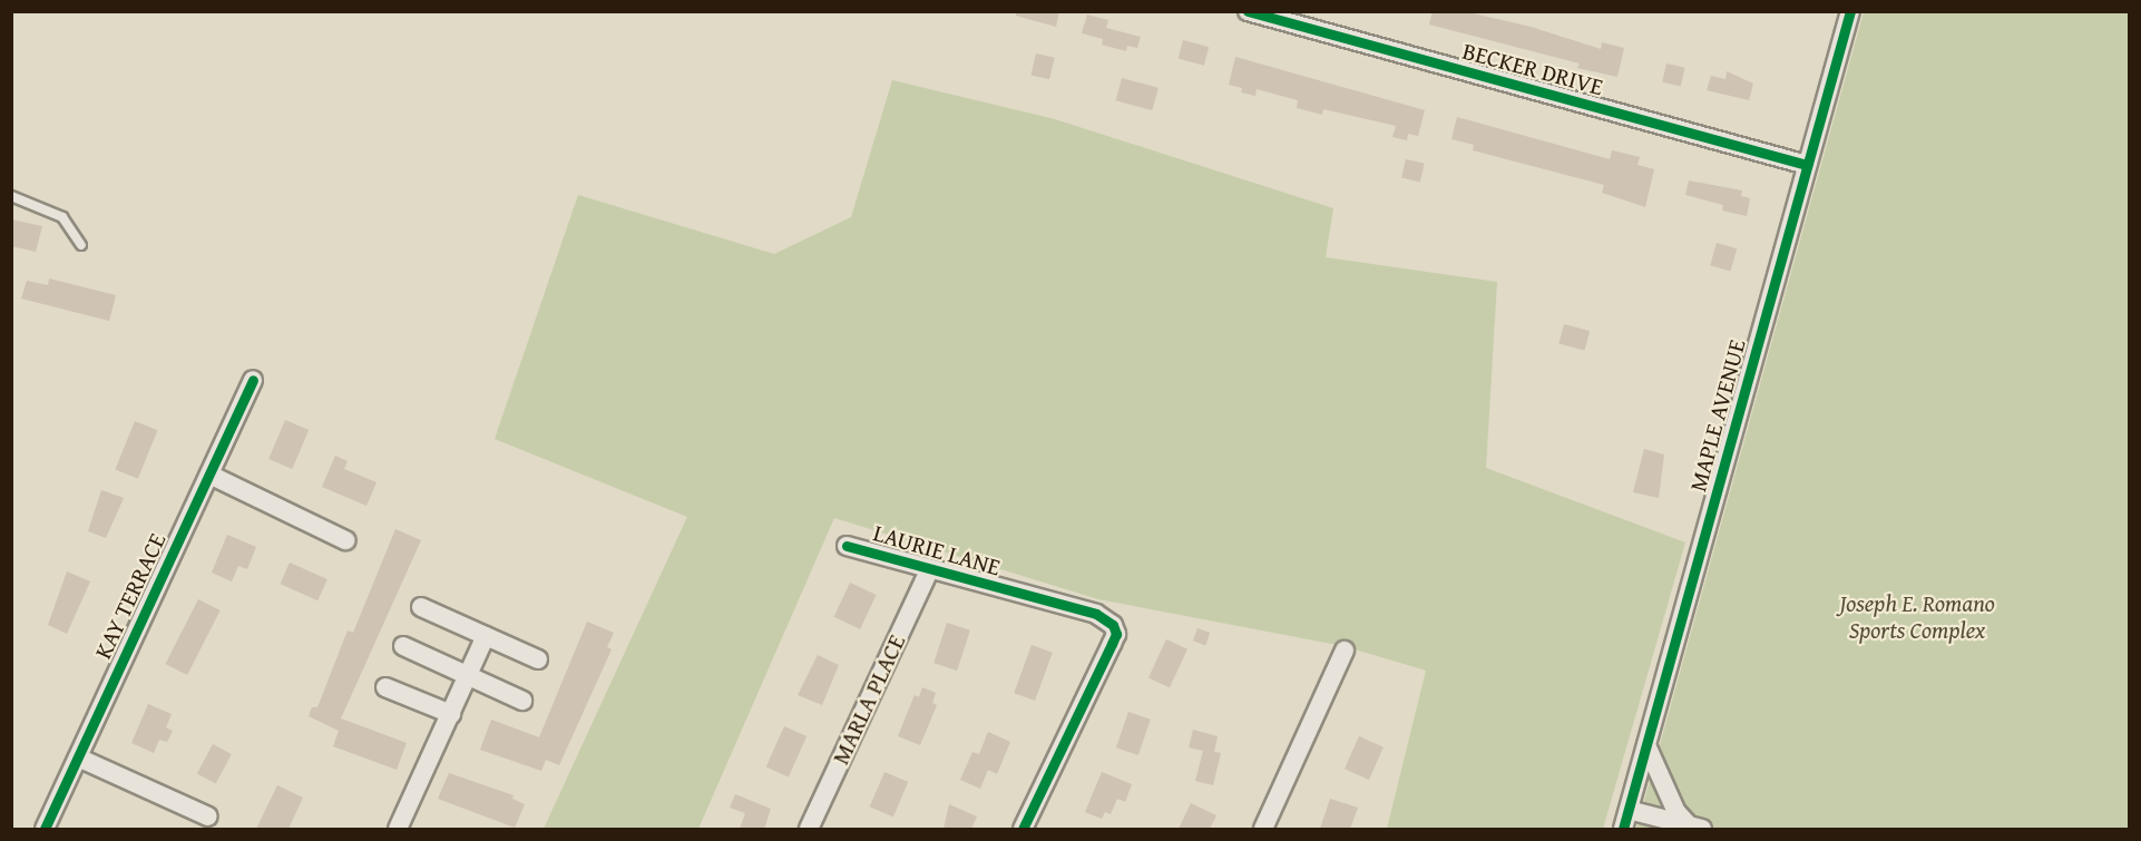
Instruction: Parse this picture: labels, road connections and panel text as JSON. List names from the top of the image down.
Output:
{
  "streets": {
    "street": [
      "BECKER DRIVE",
      "MAPLE AVENUE",
      "LAURIE LANE",
      "KAY TERRACE",
      "MARLA PLACE"
    ]
  },
  "crossings": [
    ["BECKER DRIVE", "MAPLE AVENUE"],
    ["LAURIE LANE", "MARLA PLACE"]
  ],
  "parks": ["Joseph E. Romano Sports Complex"]
}
